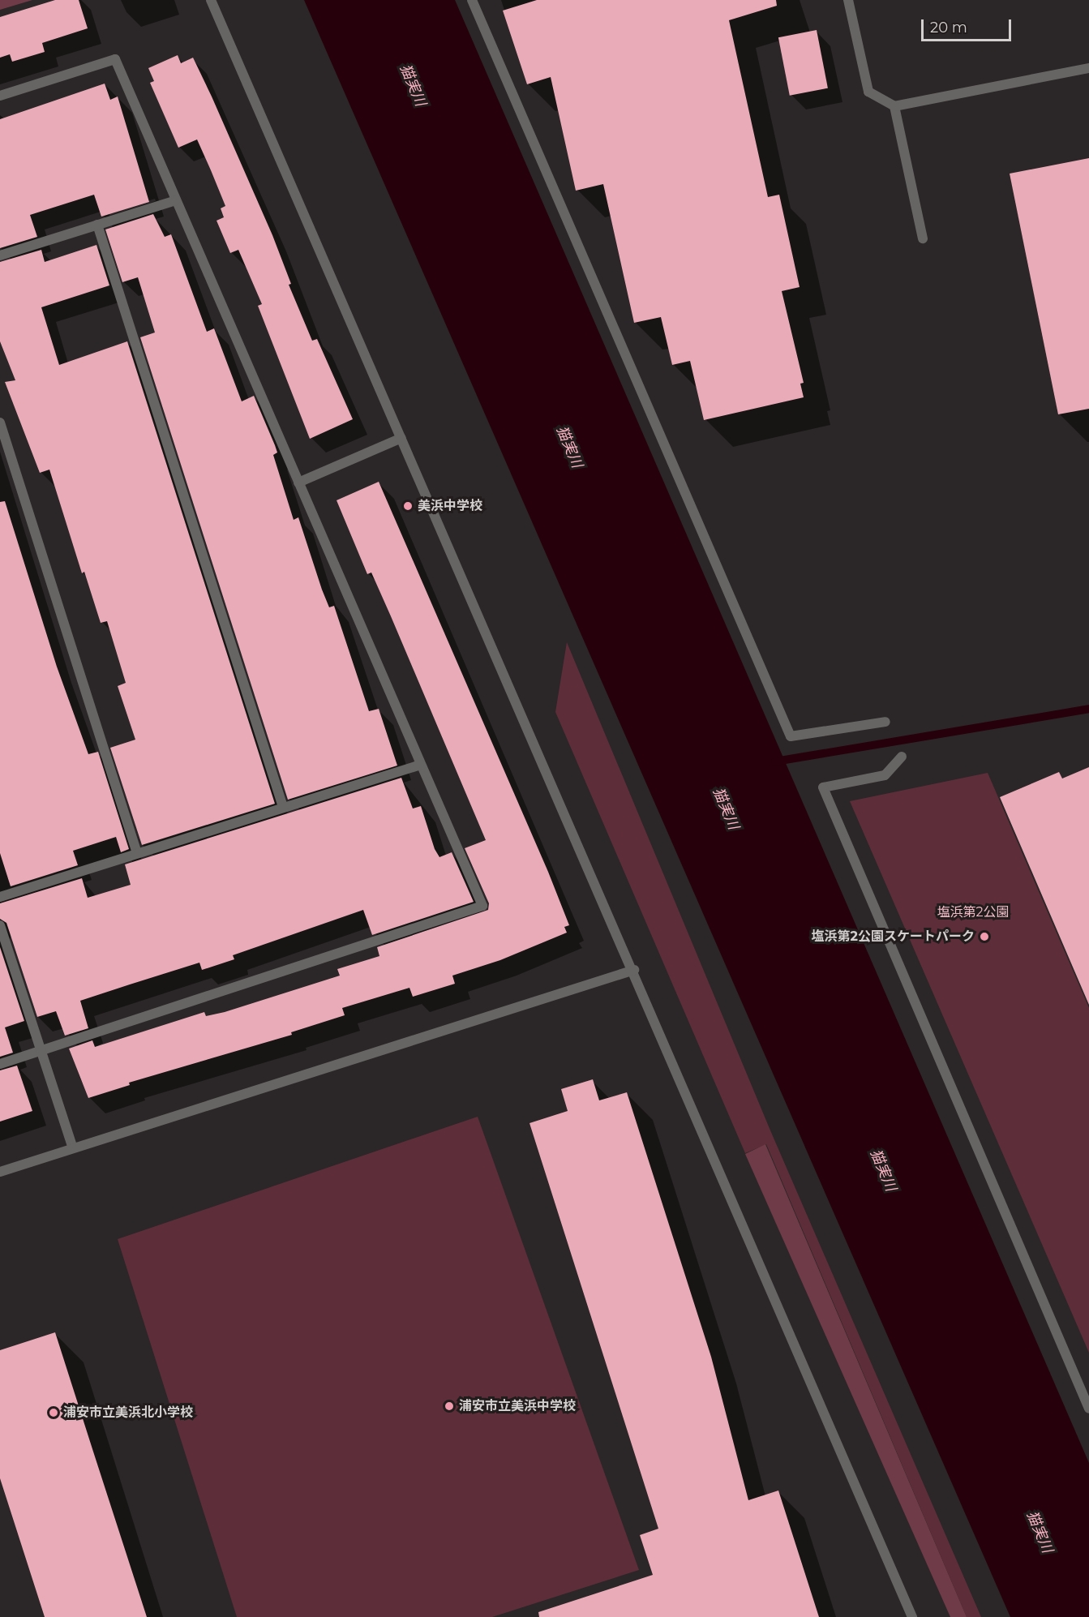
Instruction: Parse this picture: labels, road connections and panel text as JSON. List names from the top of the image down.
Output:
{
  "water": ["猫実川"],
  "parks": ["塩浜第2公園"],
  "places": [
    "美浜中学校",
    "塩浜第2公園スケートパーク",
    "浦安市立美浜中学校",
    "浦安市立美浜北小学校"
  ],
  "scale_bar": "20 m"
}
